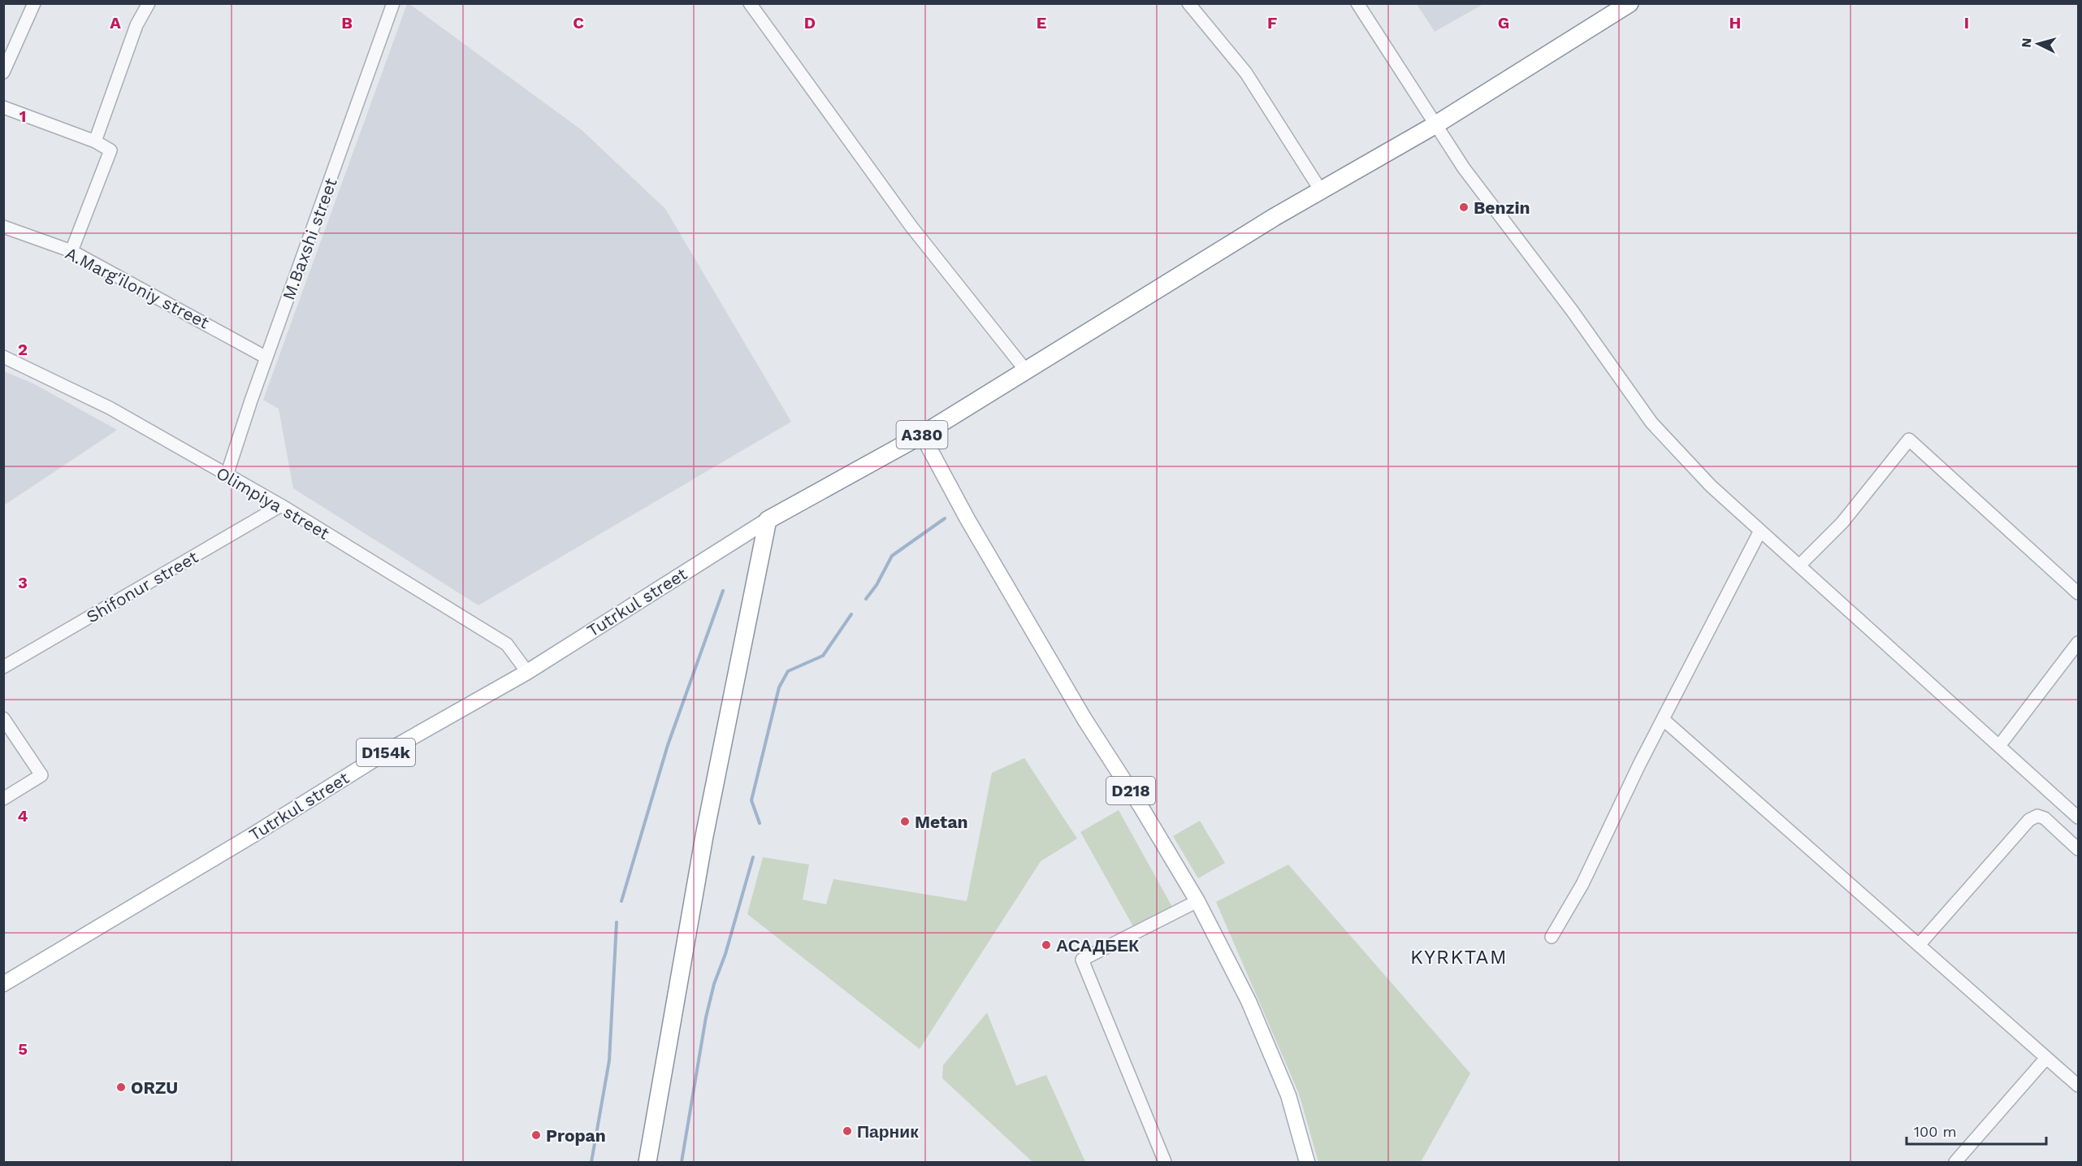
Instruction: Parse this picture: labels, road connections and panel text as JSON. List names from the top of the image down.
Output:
{
  "streets": {
    "highway": ["A380"],
    "main road": ["Tutrkul street", "D154k", "D218"],
    "street": [
      "M.Baxshi street",
      "A.Marg'iloniy street",
      "Olimpiya street",
      "Shifonur street"
    ]
  },
  "crossings": [
    ["M.Baxshi street", "A.Marg'iloniy street"],
    ["M.Baxshi street", "Olimpiya street"],
    ["A380", "Tutrkul street"],
    ["A380", "D218"],
    ["Olimpiya street", "Shifonur street"],
    ["Olimpiya street", "Tutrkul street"]
  ],
  "districts": ["KYRKTAM"],
  "places": [
    "Benzin",
    "Metan",
    "АСАДБЕК",
    "ORZU",
    "Парник",
    "Propan"
  ],
  "scale_bar": "100 m",
  "north": "left",
  "grid": {
    "columns": [
      "A",
      "B",
      "C",
      "D",
      "E",
      "F",
      "G",
      "H",
      "I"
    ],
    "rows": [
      "1",
      "2",
      "3",
      "4",
      "5"
    ]
  }
}
